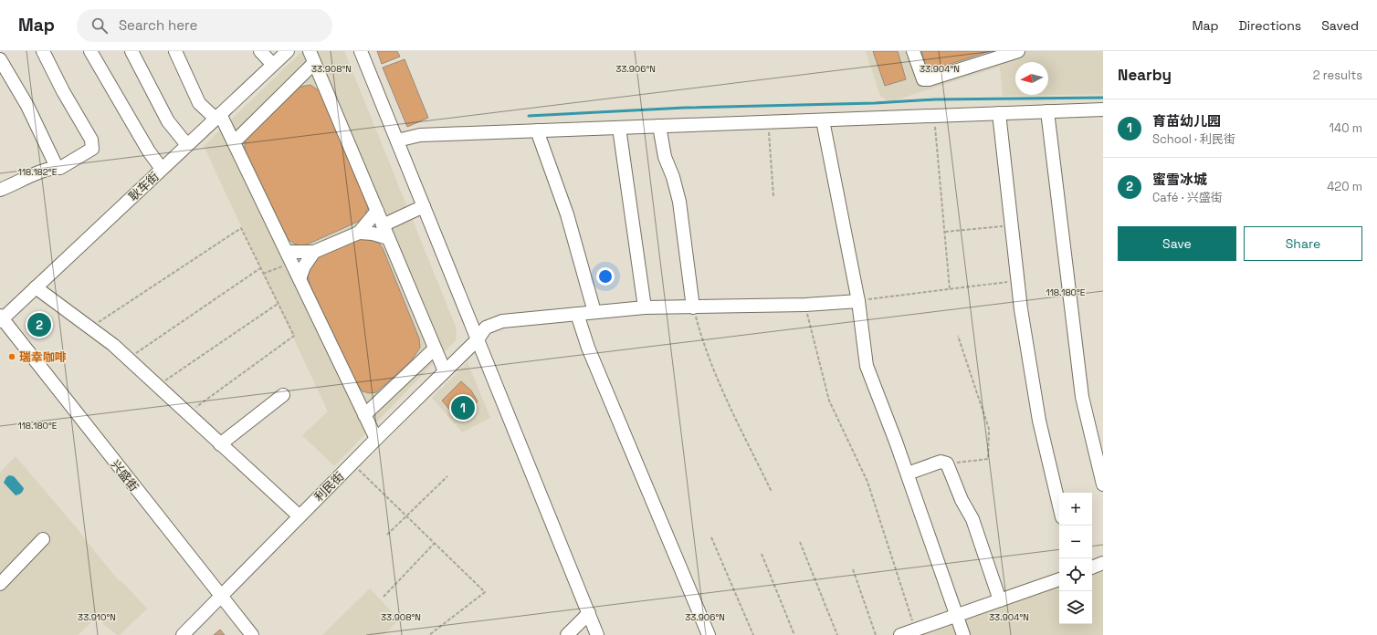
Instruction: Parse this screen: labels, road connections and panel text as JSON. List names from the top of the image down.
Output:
{
  "streets": {
    "street": ["耿车街", "兴盛街", "利民街"]
  },
  "crossings": [
    ["耿车街", "兴盛街"],
    ["兴盛街", "利民街"]
  ],
  "places": ["瑞幸咖啡"],
  "north": "left",
  "page": {
    "header": "Map",
    "search": "Search here",
    "nav": ["Map", "Directions", "Saved"],
    "heading": ["Nearby", "2 results"],
    "list": [
      {
        "mark": "1",
        "name": "育苗幼儿园",
        "note": "School · 利民街",
        "value": "140 m"
      },
      {
        "mark": "2",
        "name": "蜜雪冰城",
        "note": "Café · 兴盛街",
        "value": "420 m"
      }
    ],
    "buttons": ["Save", "Share"],
    "pins": ["2", "1"],
    "map_buttons": ["+", "−"]
  },
  "coordinates": [
    "33.908°N",
    "33.906°N",
    "33.904°N",
    "118.182°E",
    "118.180°E",
    "33.910°N"
  ]
}
